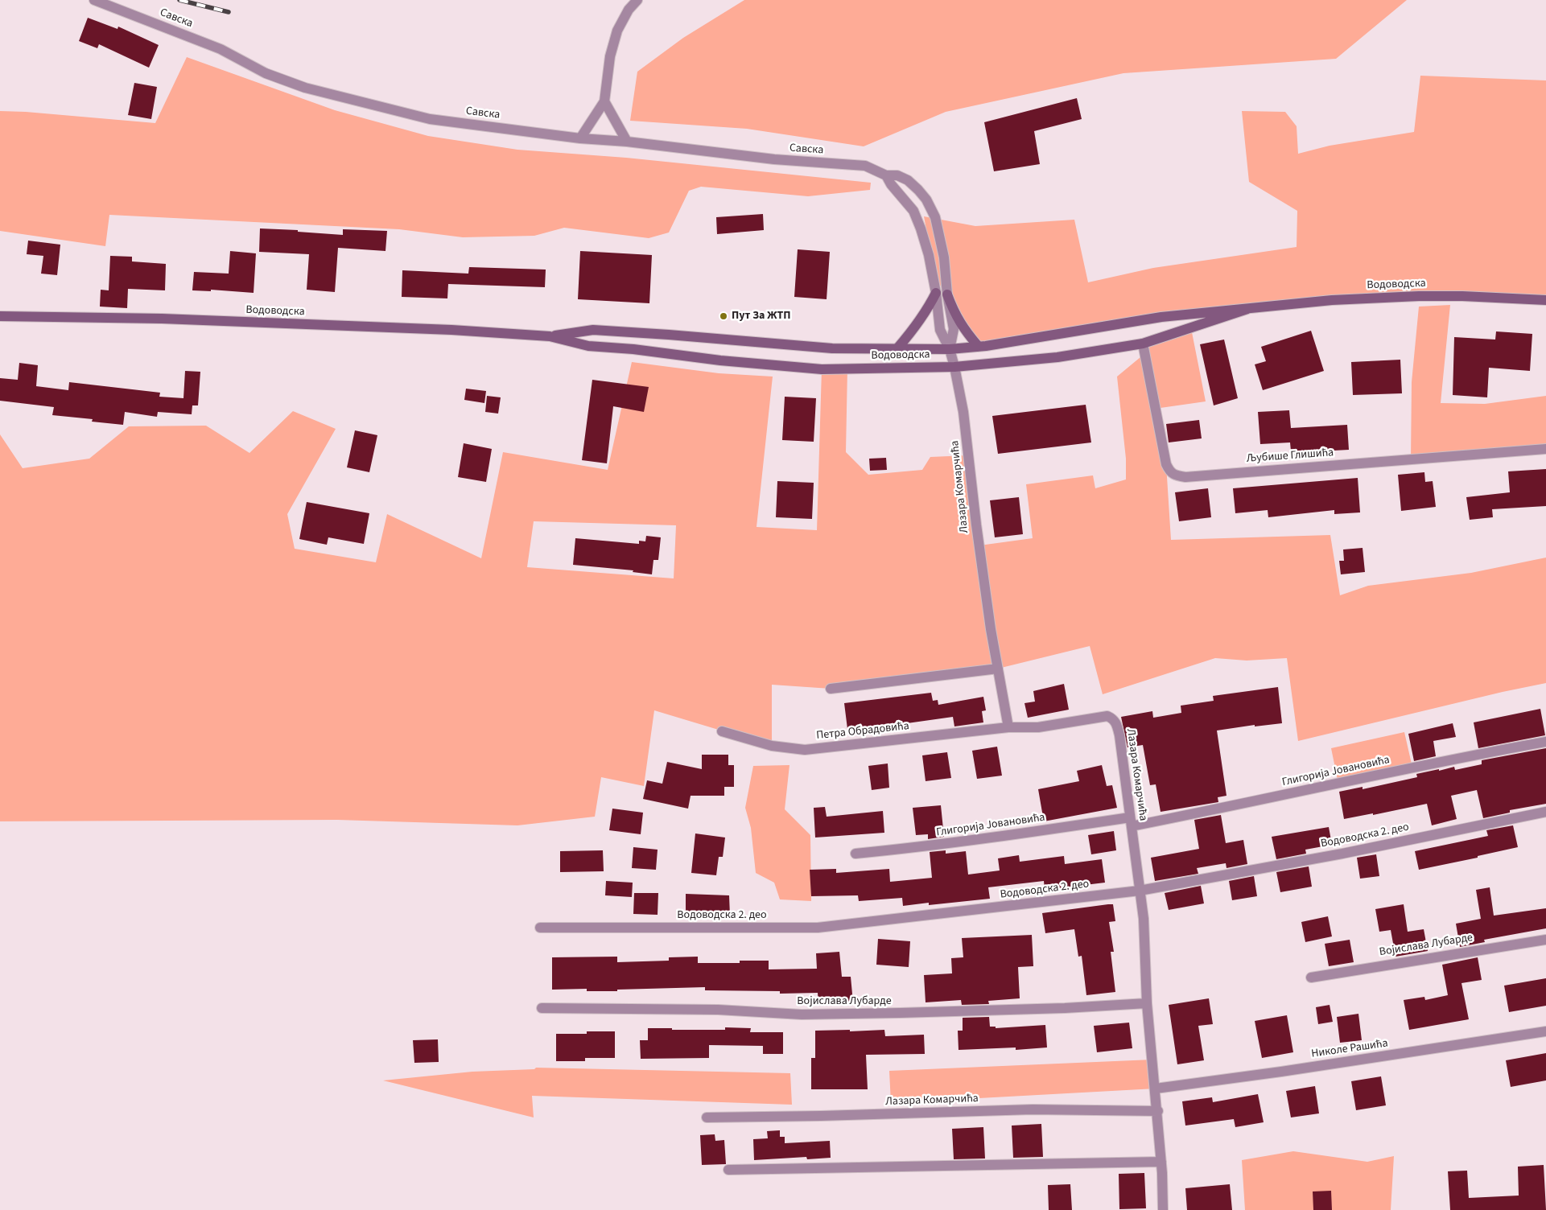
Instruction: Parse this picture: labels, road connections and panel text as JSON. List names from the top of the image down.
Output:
{
  "streets": {
    "main road": ["Водоводска"],
    "street": [
      "Савска",
      "Љубише Глишића",
      "Лазара Комарчића",
      "Петра Обрадовића",
      "Глигорија Јовановића",
      "Водоводска 2. део",
      "Војислава Лубарде",
      "Николе Рашића"
    ]
  },
  "crossings": [
    ["Савска", "Водоводска"],
    ["Савска", "Лазара Комарчића"],
    ["Водоводска", "Љубише Глишића"],
    ["Водоводска", "Лазара Комарчића"],
    ["Лазара Комарчића", "Петра Обрадовића"],
    ["Лазара Комарчића", "Глигорија Јовановића"],
    ["Лазара Комарчића", "Водоводска 2. део"],
    ["Лазара Комарчића", "Војислава Лубарде"],
    ["Лазара Комарчића", "Николе Рашића"]
  ],
  "places": ["Пут За ЖТП"]
}
